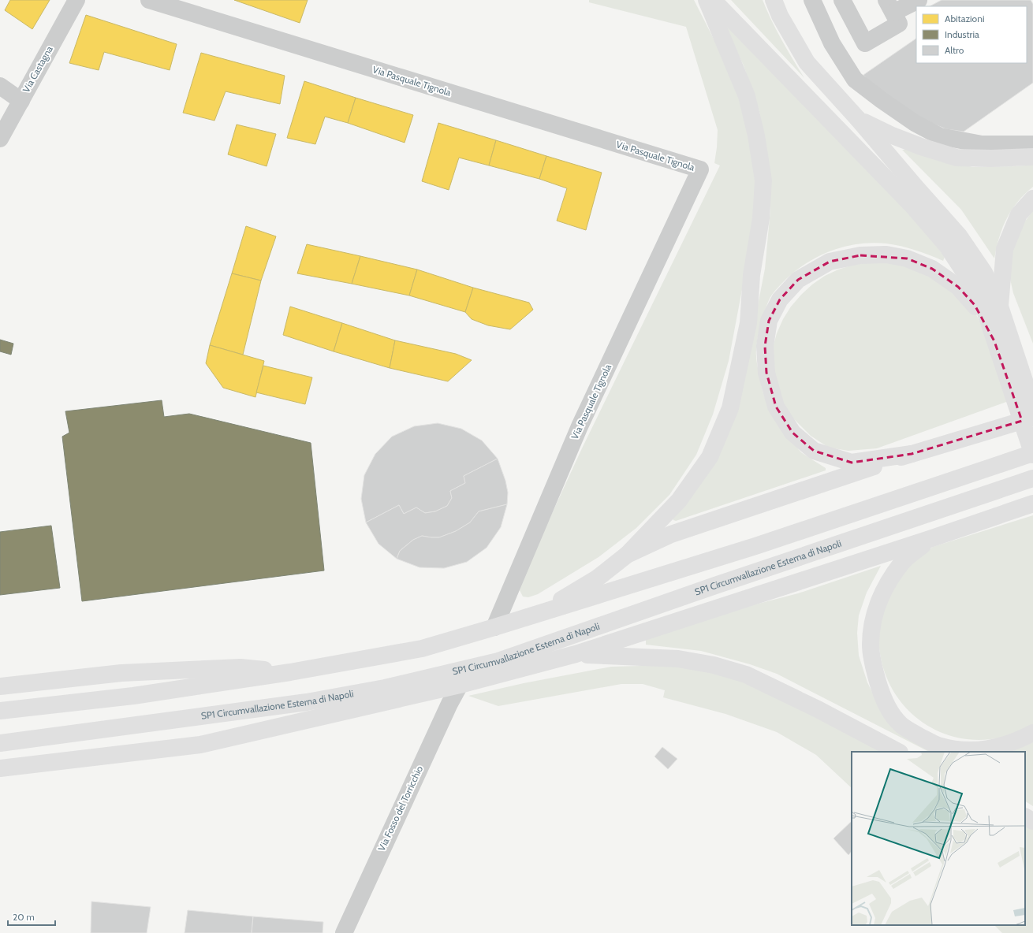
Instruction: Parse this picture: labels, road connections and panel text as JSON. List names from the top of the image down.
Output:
{
  "streets": {
    "main road": ["SP1 Circumvallazione Esterna di Napoli"],
    "street": ["Via Castagna", "Via Pasquale Tignola", "Via Fosso del Torricchio"]
  },
  "legend": ["Abitazioni", "Industria", "Altro"],
  "scale_bar": "20 m"
}
